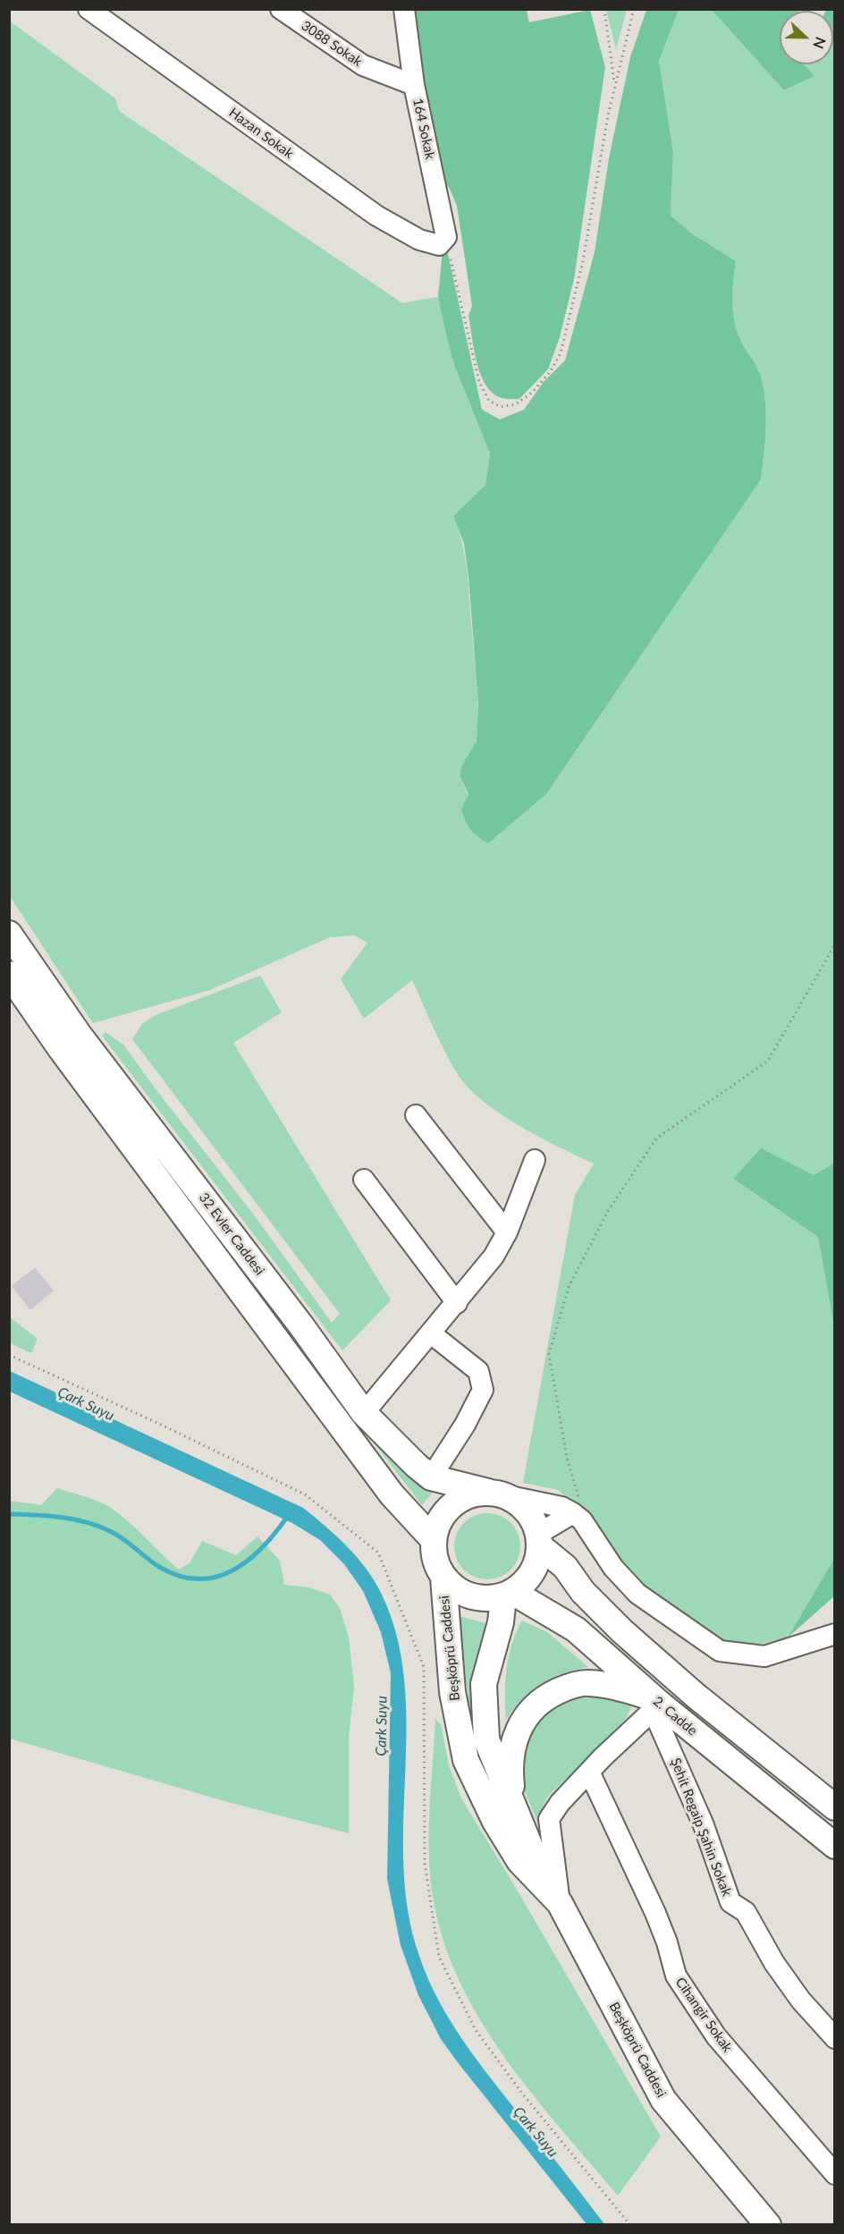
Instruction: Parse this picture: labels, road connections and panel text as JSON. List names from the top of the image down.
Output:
{
  "streets": {
    "main road": ["32 Evler Caddesi", "Beşköprü Caddesi", "2. Cadde"],
    "street": [
      "3088 Sokak",
      "164 Sokak",
      "Hazan Sokak",
      "Şehit Regaip Şahin Sokak",
      "Cihangir Sokak"
    ]
  },
  "crossings": [
    ["3088 Sokak", "164 Sokak"],
    ["164 Sokak", "Hazan Sokak"],
    ["32 Evler Caddesi", "Beşköprü Caddesi"],
    ["32 Evler Caddesi", "2. Cadde"],
    ["Beşköprü Caddesi", "2. Cadde"],
    ["2. Cadde", "Şehit Regaip Şahin Sokak"]
  ],
  "water": ["Çark Suyu"],
  "north": "right"
}
